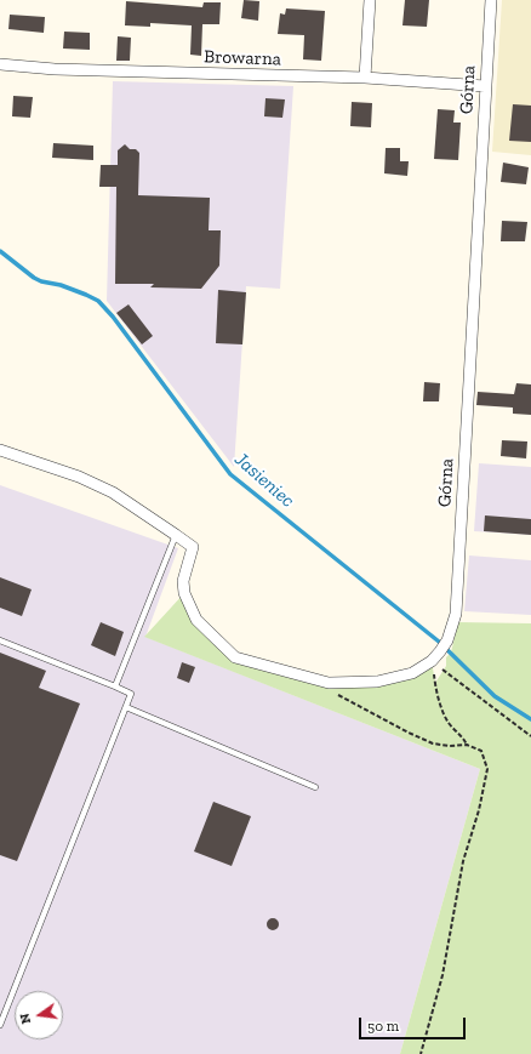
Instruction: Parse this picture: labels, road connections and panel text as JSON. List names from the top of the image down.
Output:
{
  "streets": {
    "street": ["Browarna", "Górna"]
  },
  "crossings": [
    ["Browarna", "Górna"]
  ],
  "water": ["Jasieniec"],
  "scale_bar": "50 m",
  "north": "left"
}
